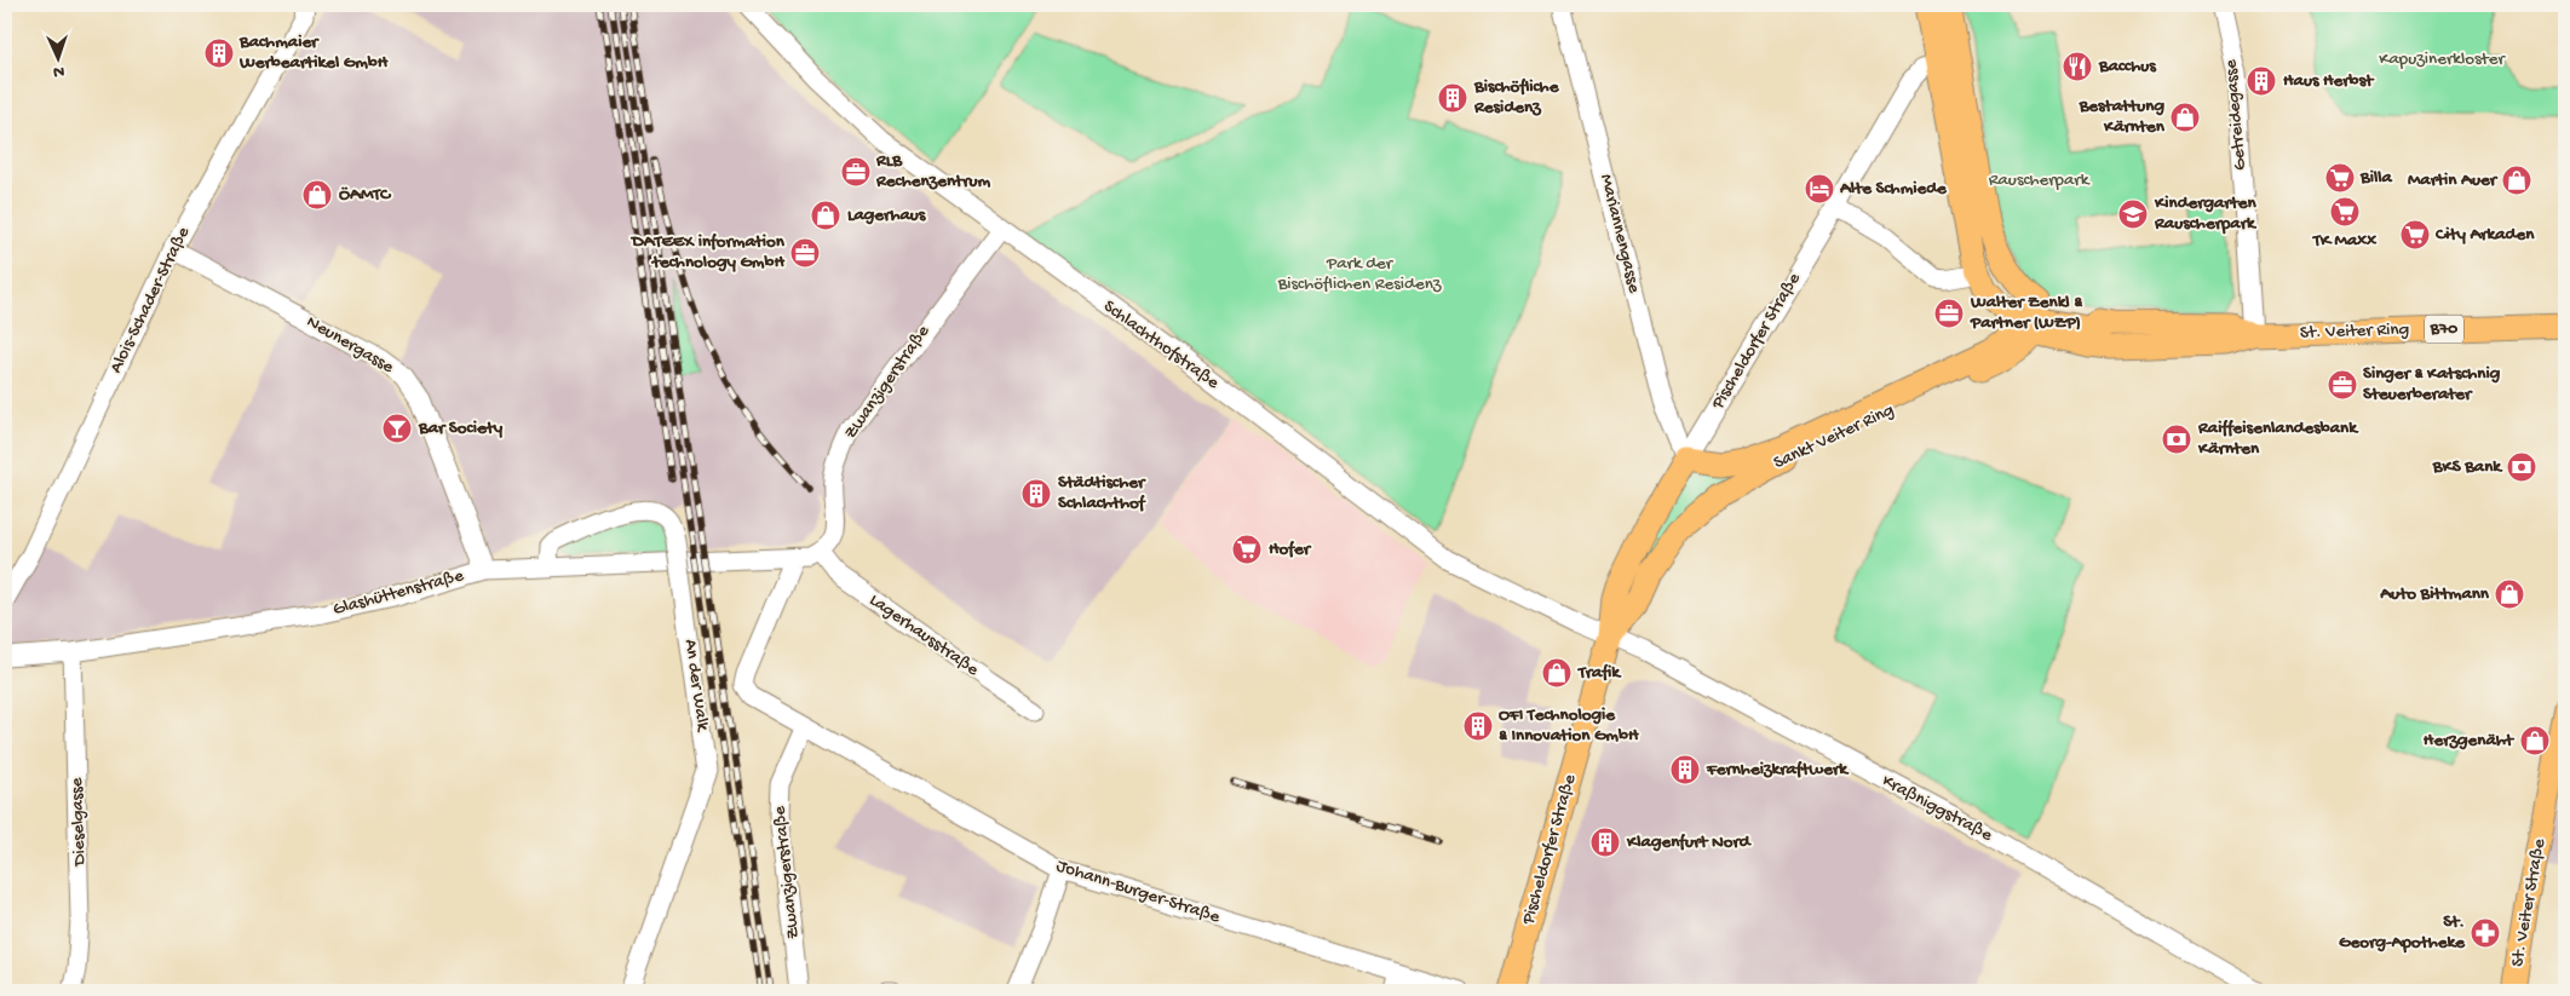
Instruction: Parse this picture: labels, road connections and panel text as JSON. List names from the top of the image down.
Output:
{
  "streets": {
    "main road": [
      "B70",
      "St. Veiter Ring",
      "Pischeldorfer Straße",
      "Sankt Veiter Ring",
      "St. Veiter Straße"
    ],
    "street": [
      "Getreidegasse",
      "Mariannengasse",
      "Alois-Schader-Straße",
      "Neunergasse",
      "Schlachthofstraße",
      "Zwanzigerstraße",
      "Glashüttenstraße",
      "Lagerhausstraße",
      "An der Walk",
      "Kraßniggstraße",
      "Dieselgasse",
      "Johann-Burger-Straße"
    ]
  },
  "crossings": [
    ["Getreidegasse", "St. Veiter Ring"],
    ["Mariannengasse", "Pischeldorfer Straße"],
    ["Mariannengasse", "Sankt Veiter Ring"],
    ["Alois-Schader-Straße", "Neunergasse"],
    ["B70", "St. Veiter Ring"],
    ["B70", "Pischeldorfer Straße"],
    ["B70", "Sankt Veiter Ring"],
    ["St. Veiter Ring", "Sankt Veiter Ring"],
    ["Pischeldorfer Straße", "Schlachthofstraße"],
    ["Pischeldorfer Straße", "Sankt Veiter Ring"],
    ["Pischeldorfer Straße", "Kraßniggstraße"],
    ["Neunergasse", "Glashüttenstraße"],
    ["Schlachthofstraße", "Zwanzigerstraße"],
    ["Schlachthofstraße", "Kraßniggstraße"],
    ["Zwanzigerstraße", "Lagerhausstraße"],
    ["Zwanzigerstraße", "Johann-Burger-Straße"],
    ["Glashüttenstraße", "An der Walk"],
    ["Glashüttenstraße", "Dieselgasse"]
  ],
  "parks": ["Kapuzinerkloster", "Rauscherpark", "Park der Bischöflichen Residenz"],
  "places": {
    "building": [
      "Bachmaier Werbeartikel GmbH",
      "Haus Herbst",
      "Bischöfliche Residenz",
      "Städtischer Schlachthof",
      "OFI Technologie & Innovation GmbH",
      "Fernheizkraftwerk",
      "Klagenfurt Nord"
    ],
    "restaurant": ["Bacchus"],
    "shop": [
      "Bestattung Kärnten",
      "Martin Auer",
      "ÖAMTC",
      "Lagerhaus",
      "Auto Bittmann",
      "Trafik",
      "Herzgenäht"
    ],
    "office": [
      "RLB Rechenzentrum",
      "DATEEX information technology GmbH",
      "Walter Zenkl & Partner (WZP)",
      "Singer & Katschnig Steuerberater"
    ],
    "supermarket": [
      "Billa",
      "TK Maxx",
      "City Arkaden",
      "Hofer"
    ],
    "hotel": ["Alte Schmiede"],
    "school or university": ["Kindergarten Rauscherpark"],
    "bar": ["Bar Society"],
    "bank": ["Raiffeisenlandesbank Kärnten", "BKS Bank"],
    "pharmacy": ["St. Georg-Apotheke"]
  },
  "north": "bottom"
}
